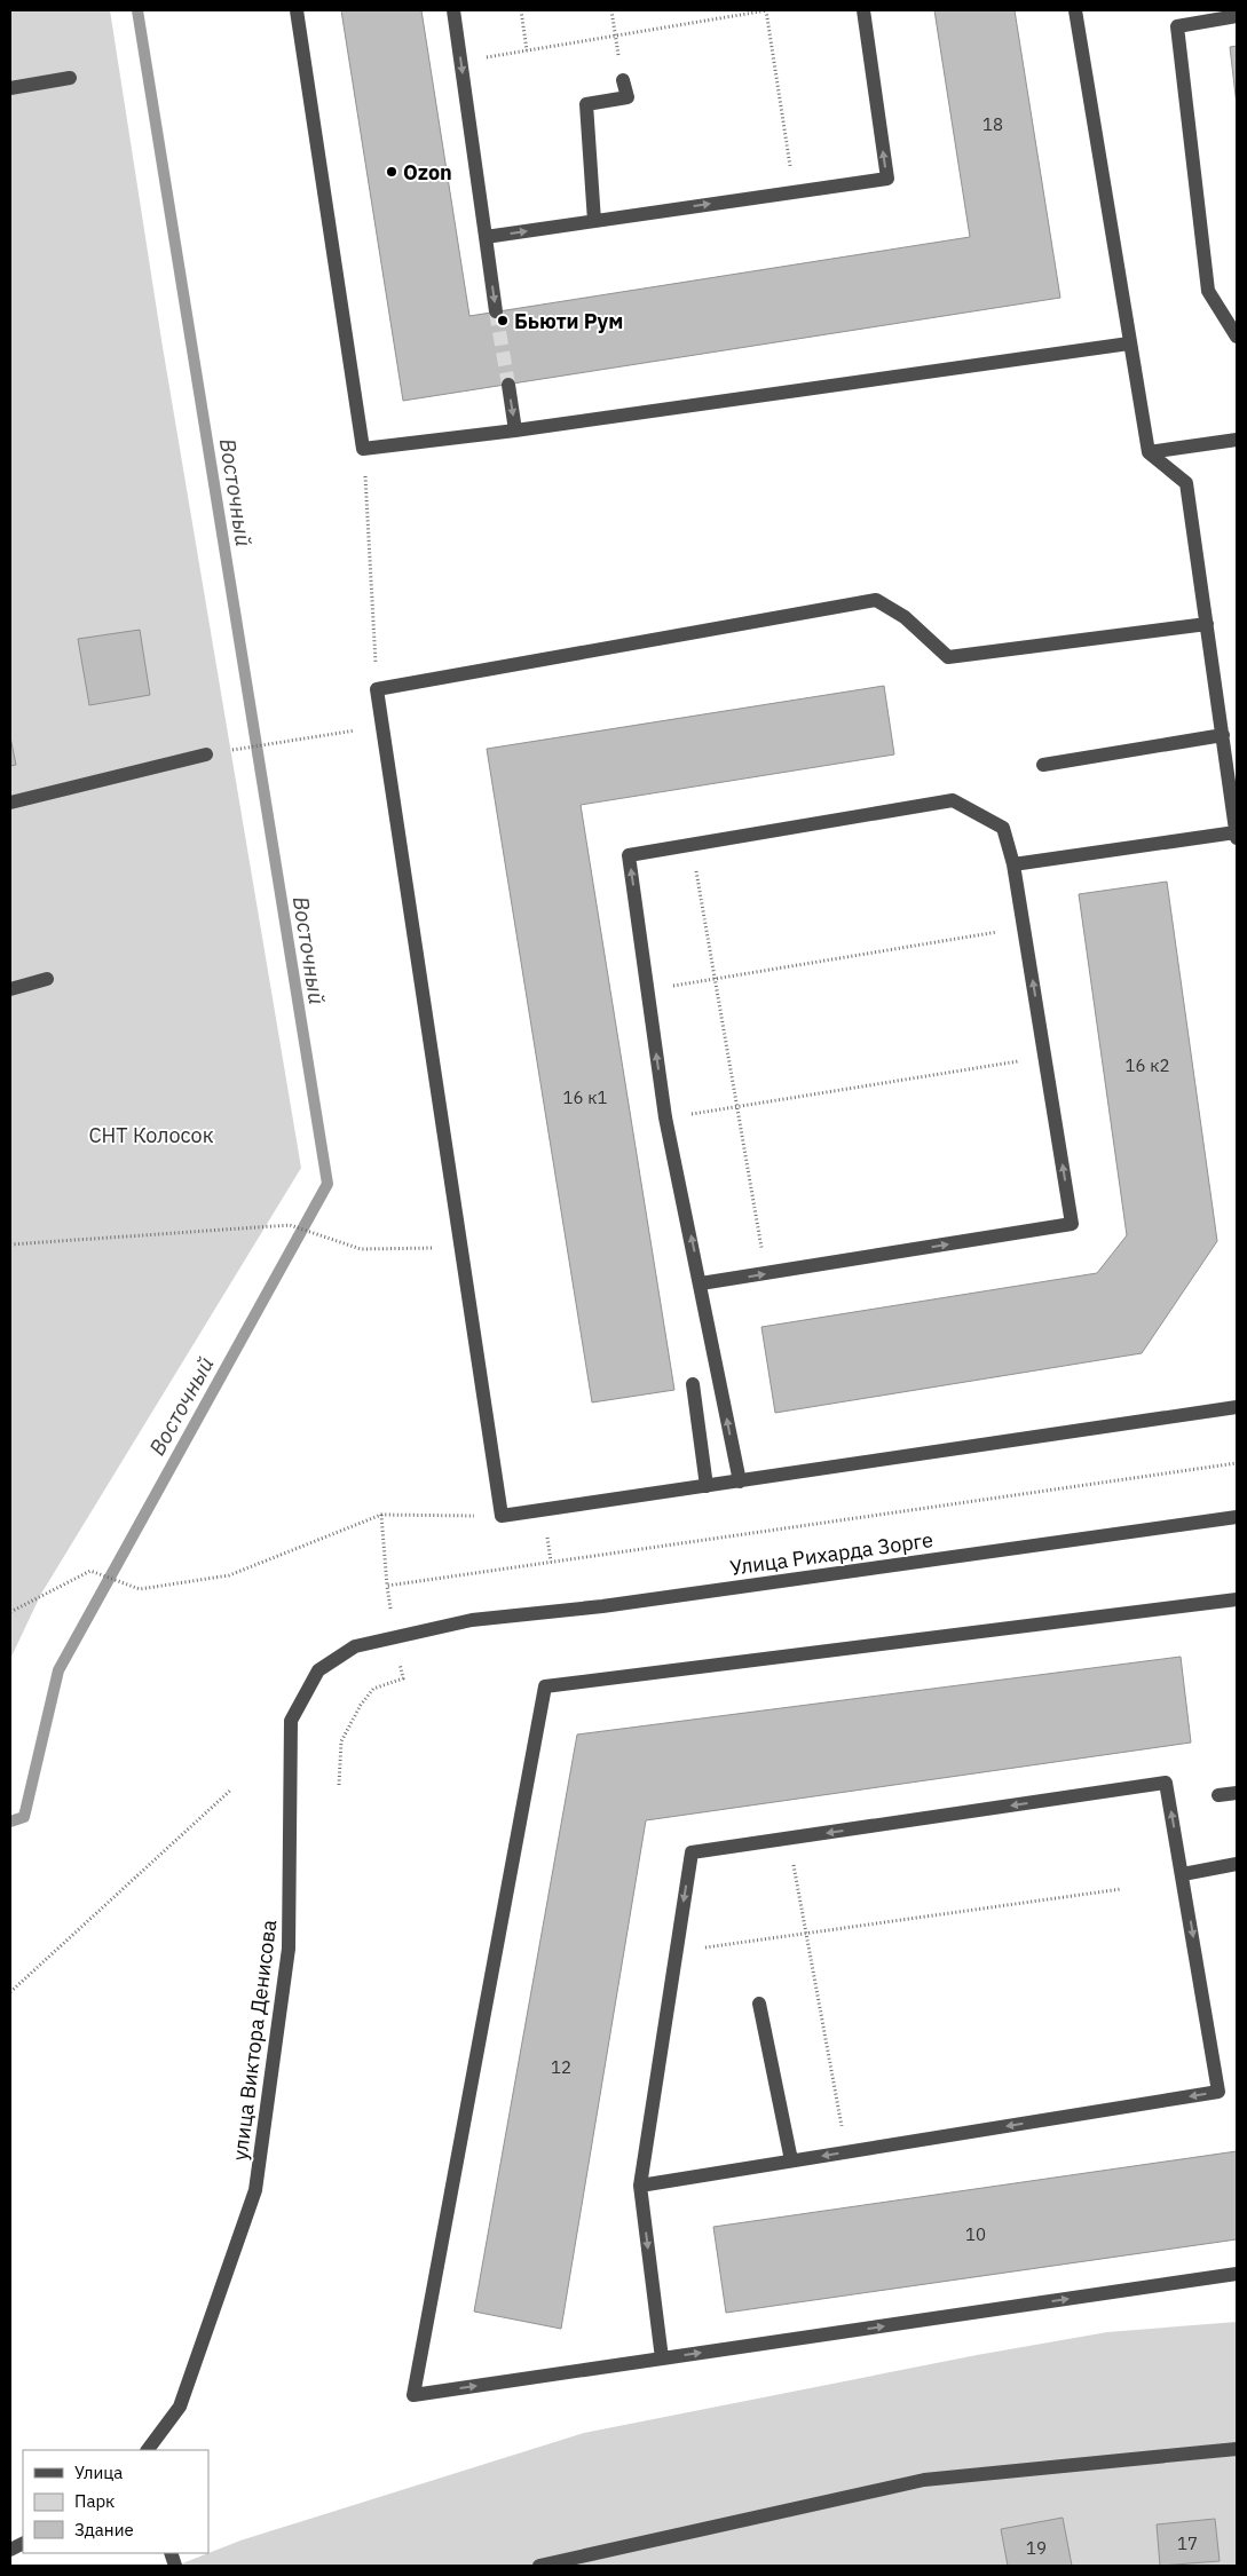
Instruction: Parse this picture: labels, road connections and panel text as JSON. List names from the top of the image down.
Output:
{
  "streets": {
    "street": ["Улица Рихарда Зорге", "улица Виктора Денисова"]
  },
  "crossings": [
    ["Улица Рихарда Зорге", "улица Виктора Денисова"]
  ],
  "water": ["Восточный"],
  "parks": ["СНТ Колосок"],
  "places": ["Ozon", "Бьюти Рум"],
  "house_numbers": [
    "18",
    "16 к2",
    "16 к1",
    "12",
    "10",
    "17",
    "19"
  ],
  "legend": ["Улица", "Парк", "Здание"]
}
